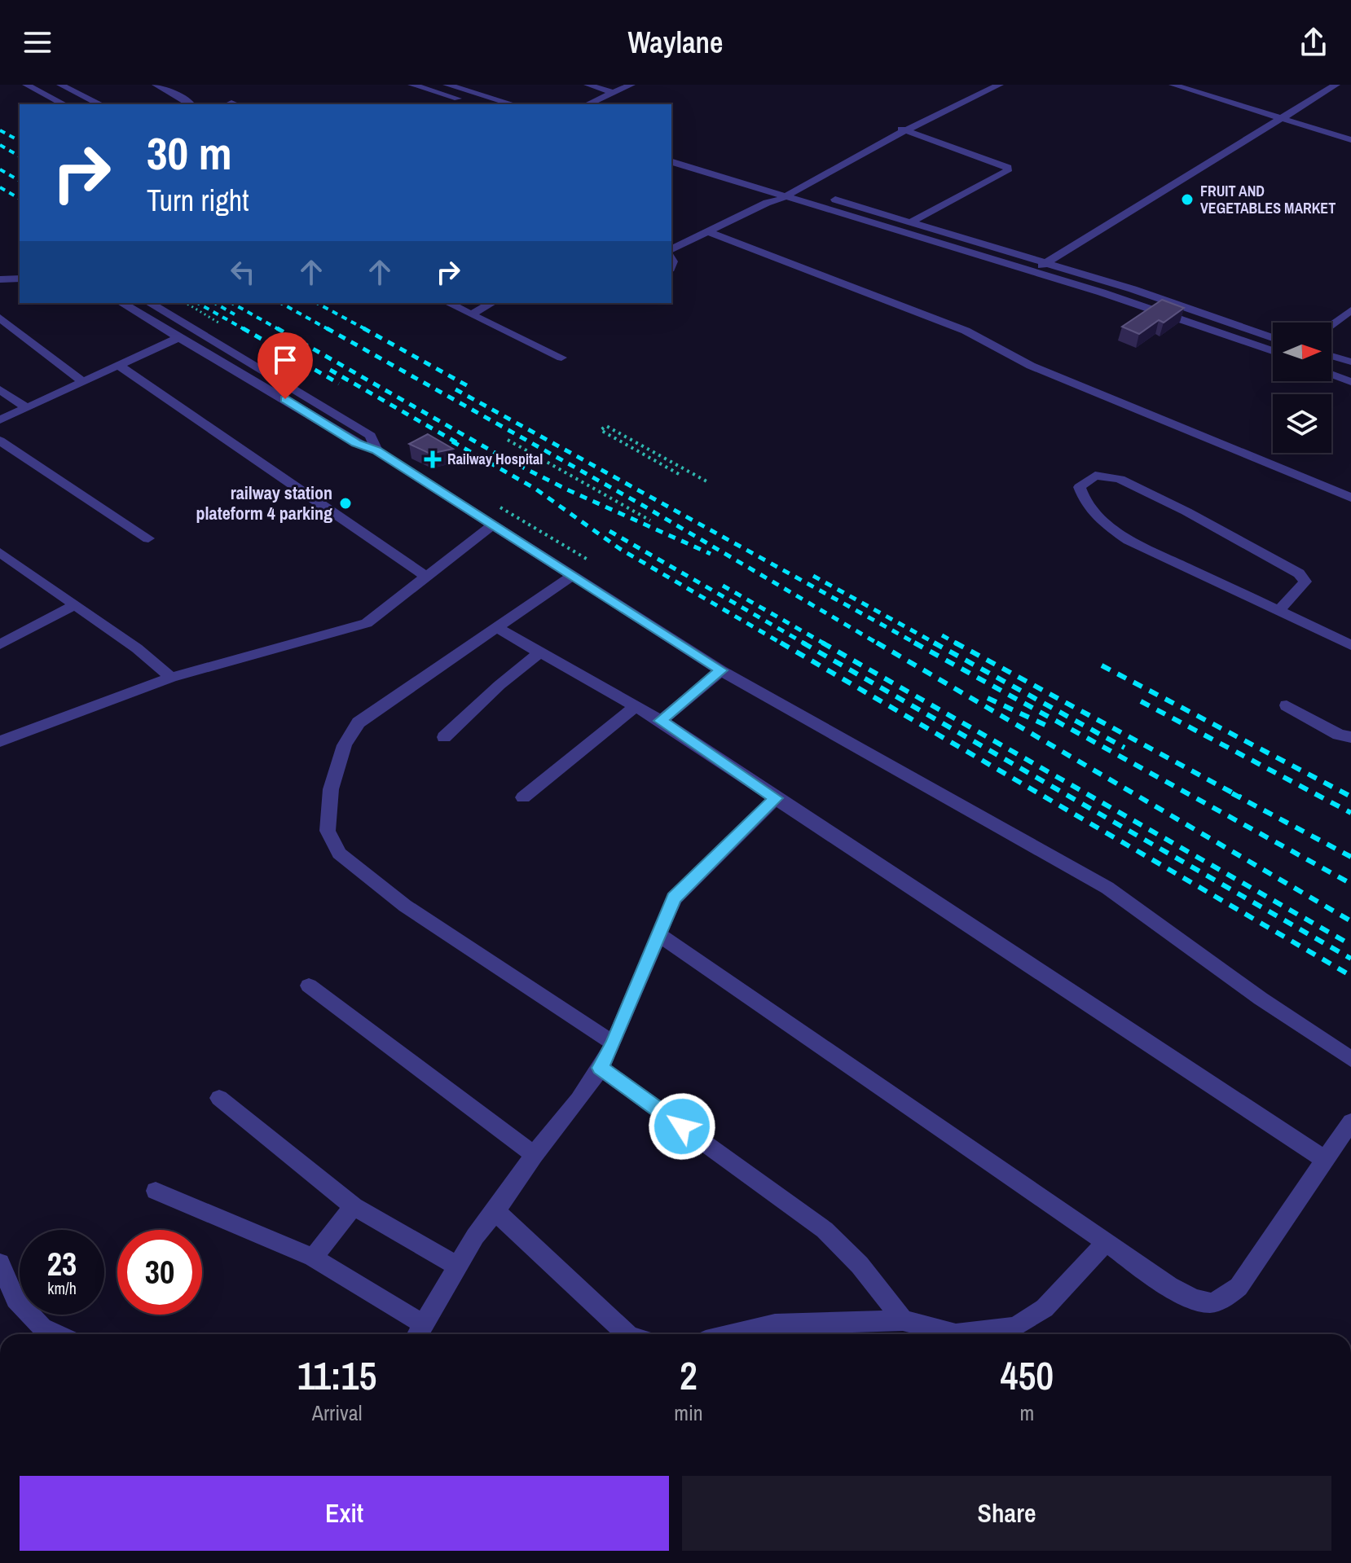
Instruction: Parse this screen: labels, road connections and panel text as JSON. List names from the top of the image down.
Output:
{
  "places": {
    "other": ["FRUIT AND VEGETABLES MARKET", "railway station plateform 4 parking"],
    "health": ["Railway Hospital"]
  },
  "north": "right",
  "page": {
    "header": "Waylane",
    "turn": ["30 m", "Turn right"],
    "speed": "23 km/h",
    "limit": "30",
    "eta": [
      "11:15",
      "Arrival",
      "2",
      "min",
      "450",
      "m"
    ],
    "buttons": ["Exit", "Share"]
  }
}
